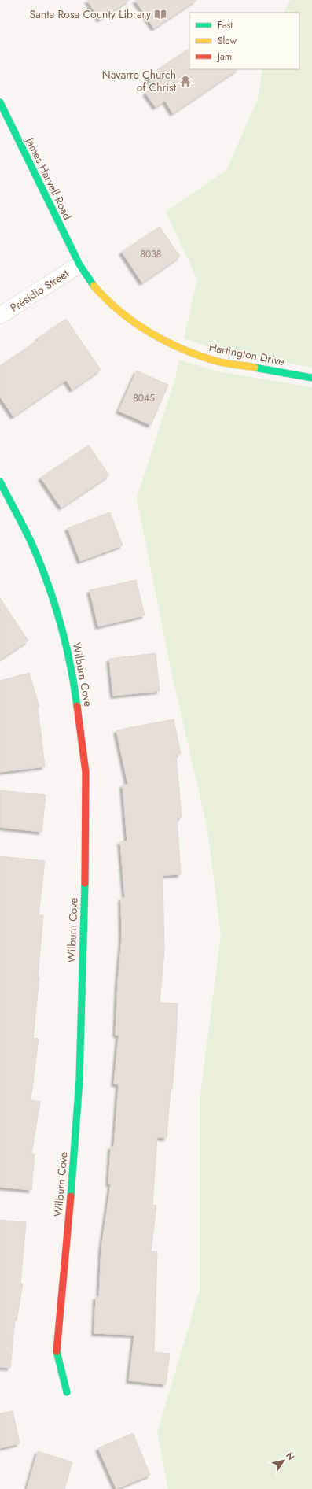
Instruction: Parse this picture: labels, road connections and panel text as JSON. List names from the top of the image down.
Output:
{
  "streets": {
    "street": [
      "James Harvell Road",
      "Presidio Street",
      "Hartington Drive",
      "Wilburn Cove"
    ]
  },
  "crossings": [
    ["James Harvell Road", "Presidio Street"],
    ["James Harvell Road", "Hartington Drive"],
    ["Presidio Street", "Hartington Drive"]
  ],
  "places": {
    "library": ["Santa Rosa County Library"],
    "temple": ["Navarre Church of Christ"]
  },
  "house_numbers": ["8038", "8045"],
  "legend": ["Fast", "Slow", "Jam"],
  "north": "top right"
}
